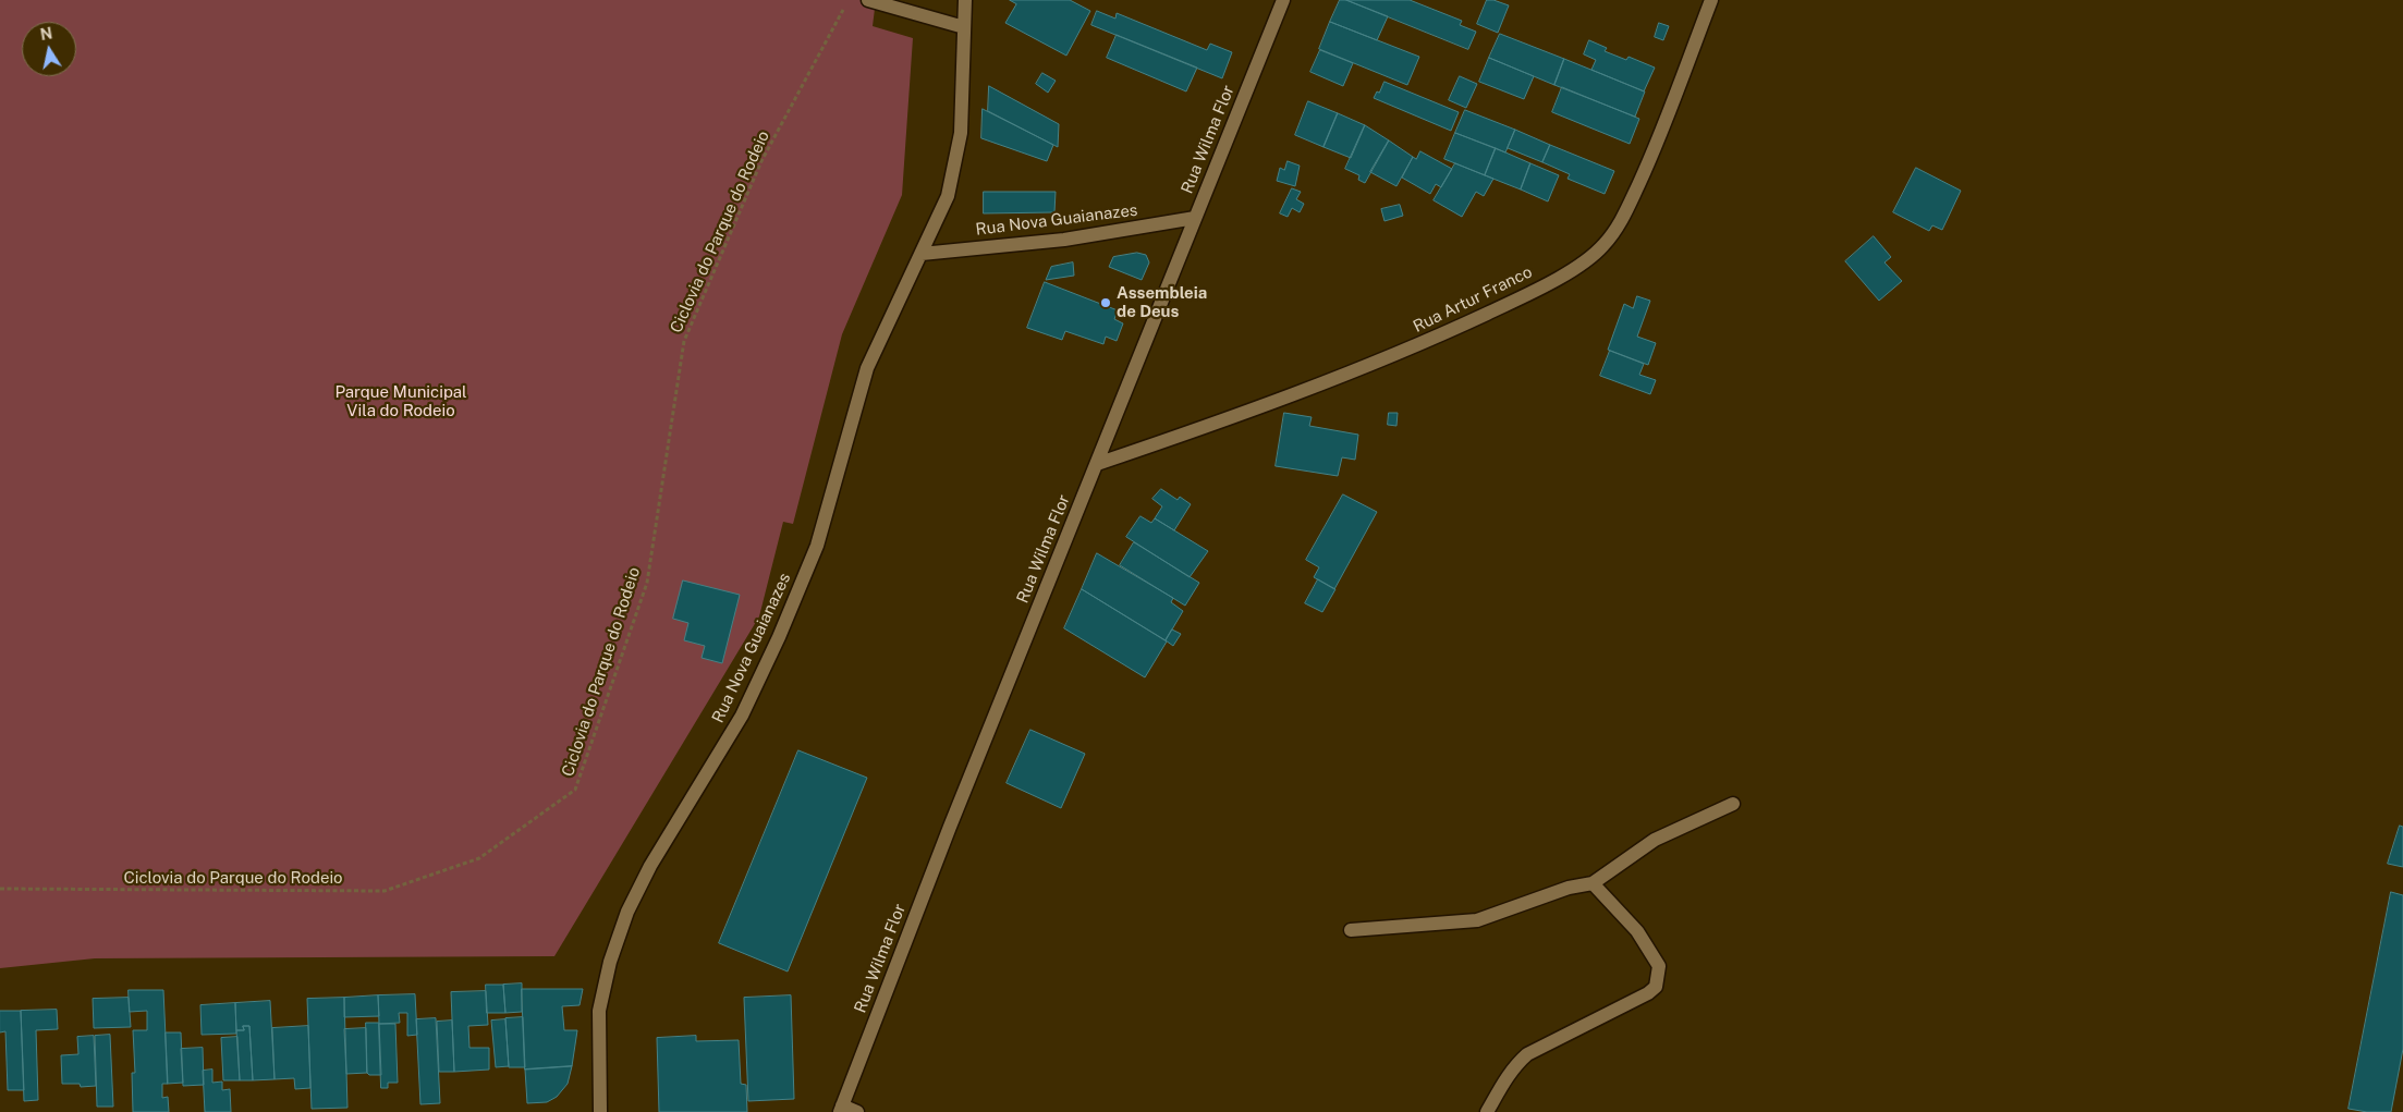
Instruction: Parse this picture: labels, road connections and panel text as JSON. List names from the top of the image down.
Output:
{
  "streets": {
    "street": ["Rua Wilma Flor", "Rua Nova Guaianazes", "Rua Artur Franco"],
    "path": ["Ciclovia do Parque do Rodeio"]
  },
  "crossings": [
    ["Rua Wilma Flor", "Rua Nova Guaianazes"],
    ["Rua Wilma Flor", "Rua Artur Franco"]
  ],
  "parks": ["Parque Municipal Vila do Rodeio"],
  "places": ["Assembleia de Deus"],
  "north": "top"
}
